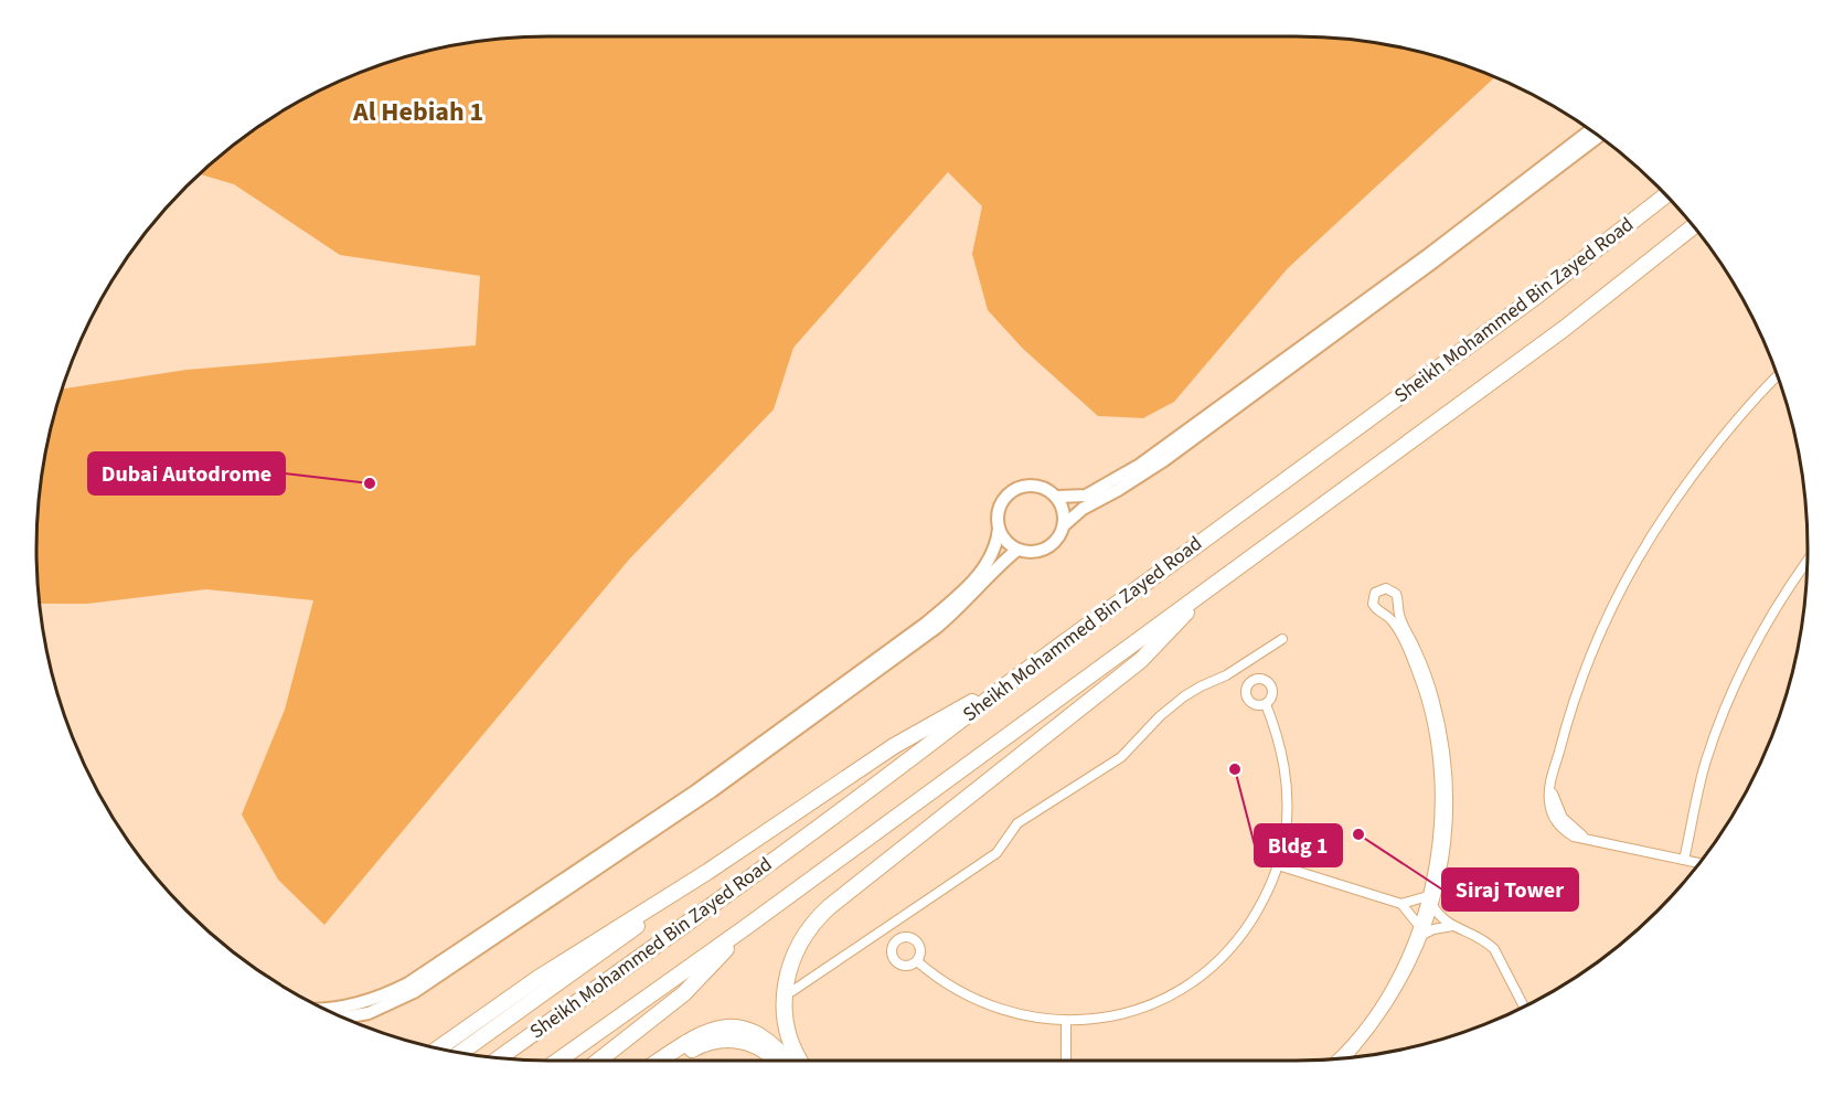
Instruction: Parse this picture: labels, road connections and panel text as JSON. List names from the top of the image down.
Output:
{
  "streets": {
    "highway": ["Sheikh Mohammed Bin Zayed Road"]
  },
  "districts": ["Al Hebiah 1"],
  "places": ["Dubai Autodrome", "Bldg 1", "Siraj Tower"]
}
